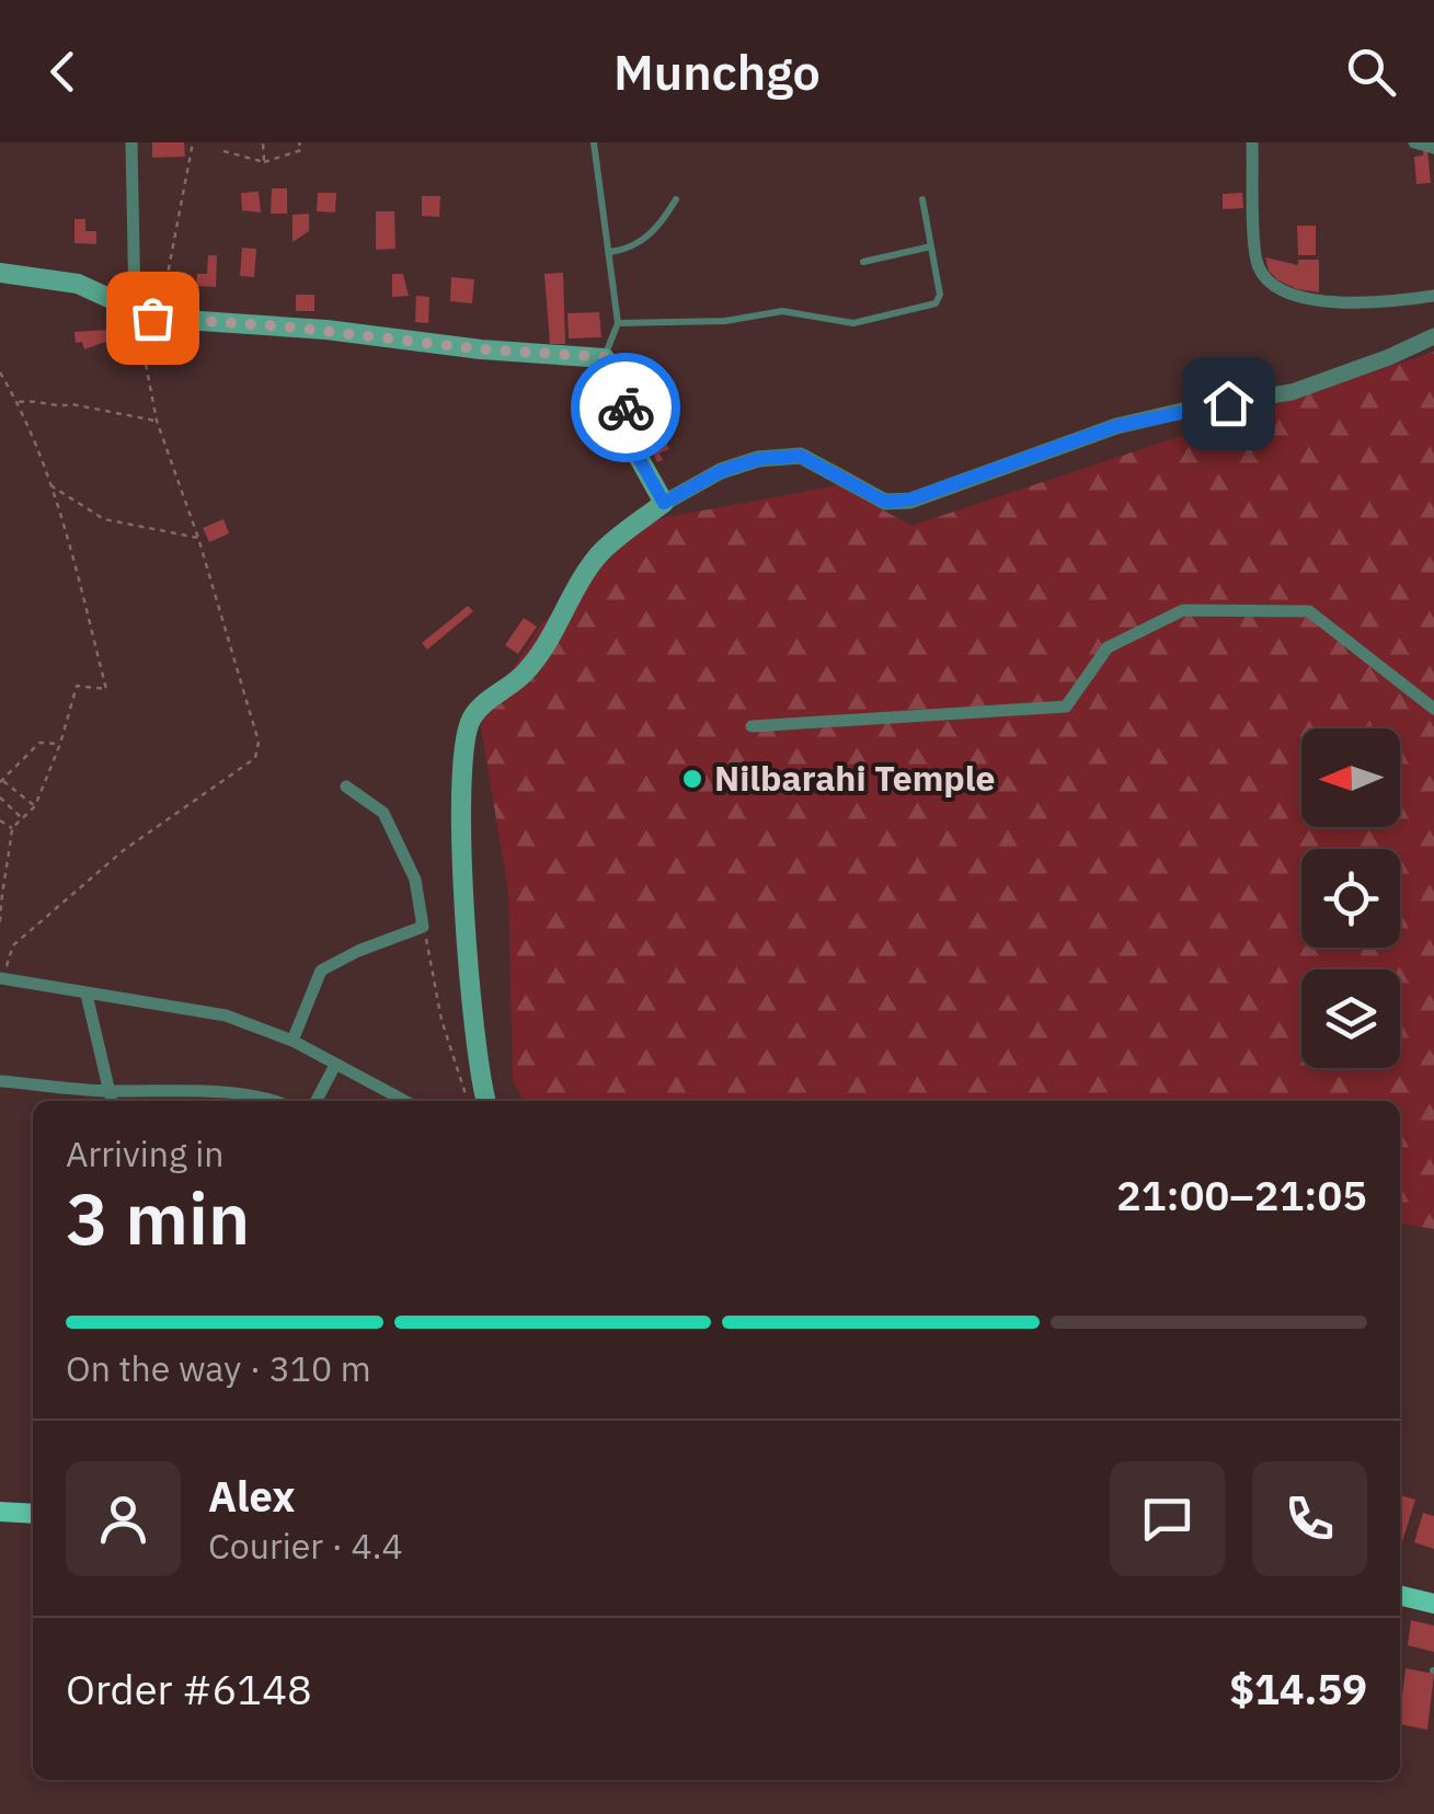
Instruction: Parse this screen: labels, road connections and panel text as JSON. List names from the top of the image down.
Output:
{
  "places": ["Nilbarahi Temple"],
  "north": "left",
  "page": {
    "header": "Munchgo",
    "heading": ["3 min", "Arriving in", "21:00–21:05"],
    "panel": [
      "Alex",
      "Courier · 4.4",
      "Order #6148",
      "$14.59"
    ],
    "bar": "On the way · 310 m"
  }
}
